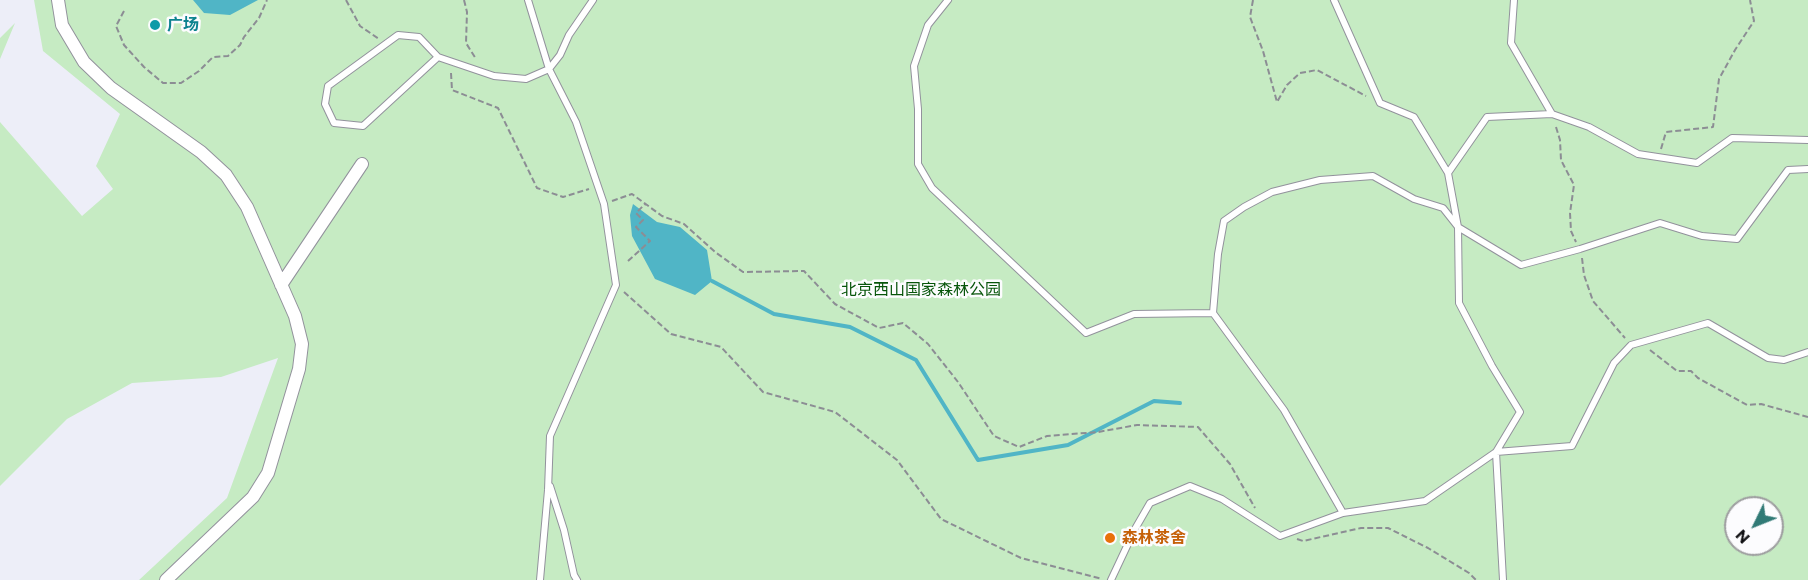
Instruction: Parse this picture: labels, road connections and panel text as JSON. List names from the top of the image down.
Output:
{
  "parks": ["北京西山国家森林公园"],
  "places": ["广场", "森林茶舍"],
  "north": "bottom left"
}
